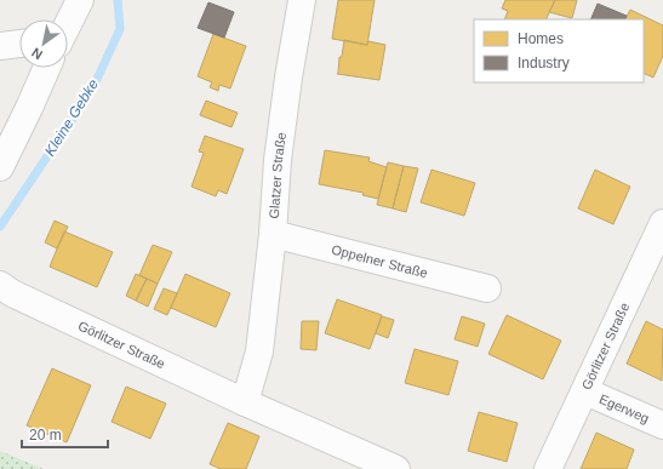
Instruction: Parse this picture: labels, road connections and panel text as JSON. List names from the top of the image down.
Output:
{
  "streets": {
    "street": [
      "Glatzer Straße",
      "Oppelner Straße",
      "Görlitzer Straße",
      "Egerweg"
    ]
  },
  "crossings": [
    ["Glatzer Straße", "Oppelner Straße"],
    ["Glatzer Straße", "Görlitzer Straße"],
    ["Görlitzer Straße", "Egerweg"]
  ],
  "water": ["Kleine Gebke"],
  "legend": ["Homes", "Industry"],
  "scale_bar": "20 m",
  "north": "bottom left"
}
